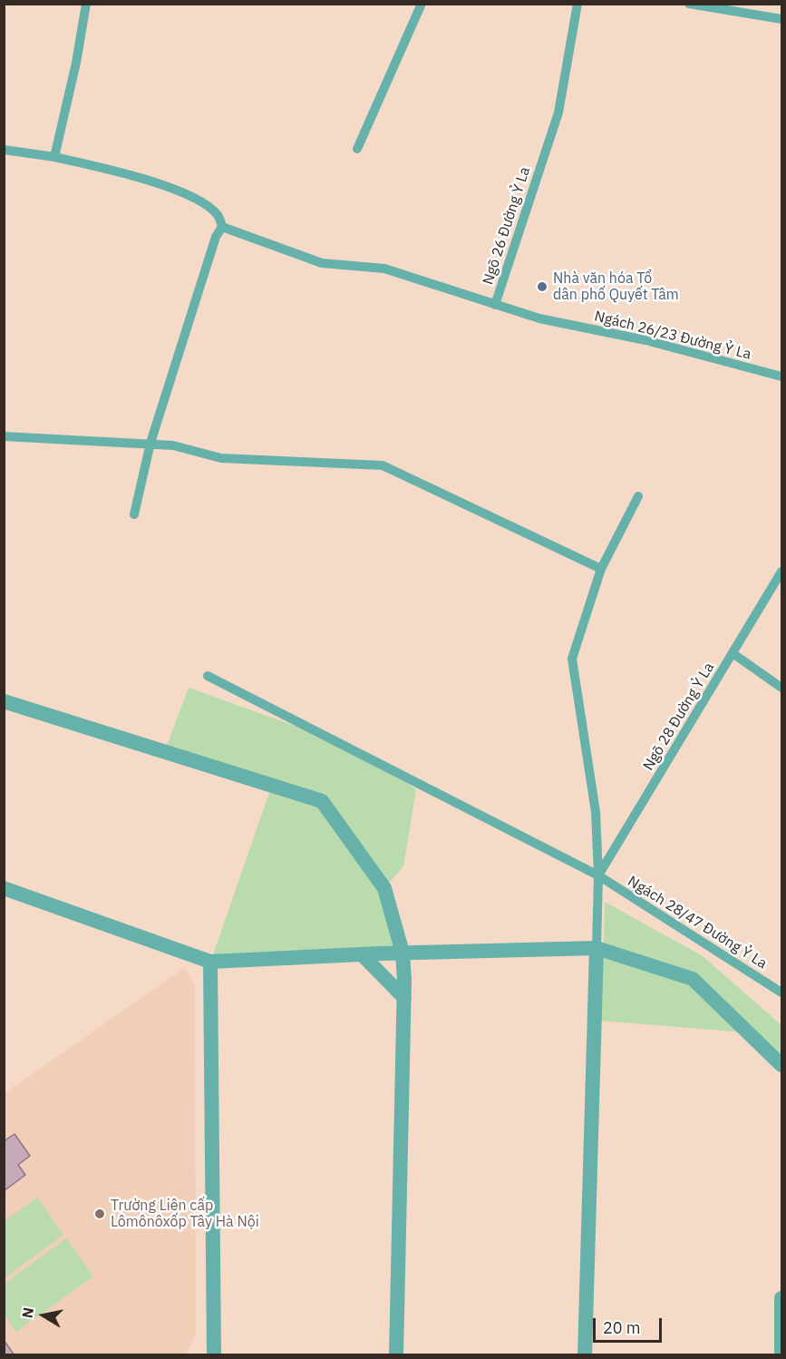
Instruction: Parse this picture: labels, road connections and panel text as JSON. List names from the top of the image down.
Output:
{
  "streets": {
    "lane": [
      "Ngõ 26 Đường Ỷ La",
      "Ngách 26/23 Đường Ỷ La",
      "Ngõ 28 Đường Ỷ La",
      "Ngách 28/47 Đường Ỷ La"
    ]
  },
  "crossings": [
    ["Ngõ 26 Đường Ỷ La", "Ngách 26/23 Đường Ỷ La"],
    ["Ngõ 28 Đường Ỷ La", "Ngách 28/47 Đường Ỷ La"]
  ],
  "places": ["Nhà văn hóa Tổ dân phố Quyết Tâm", "Trường Liên cấp Lômônôxốp Tây Hà Nội"],
  "scale_bar": "20 m",
  "north": "left"
}
